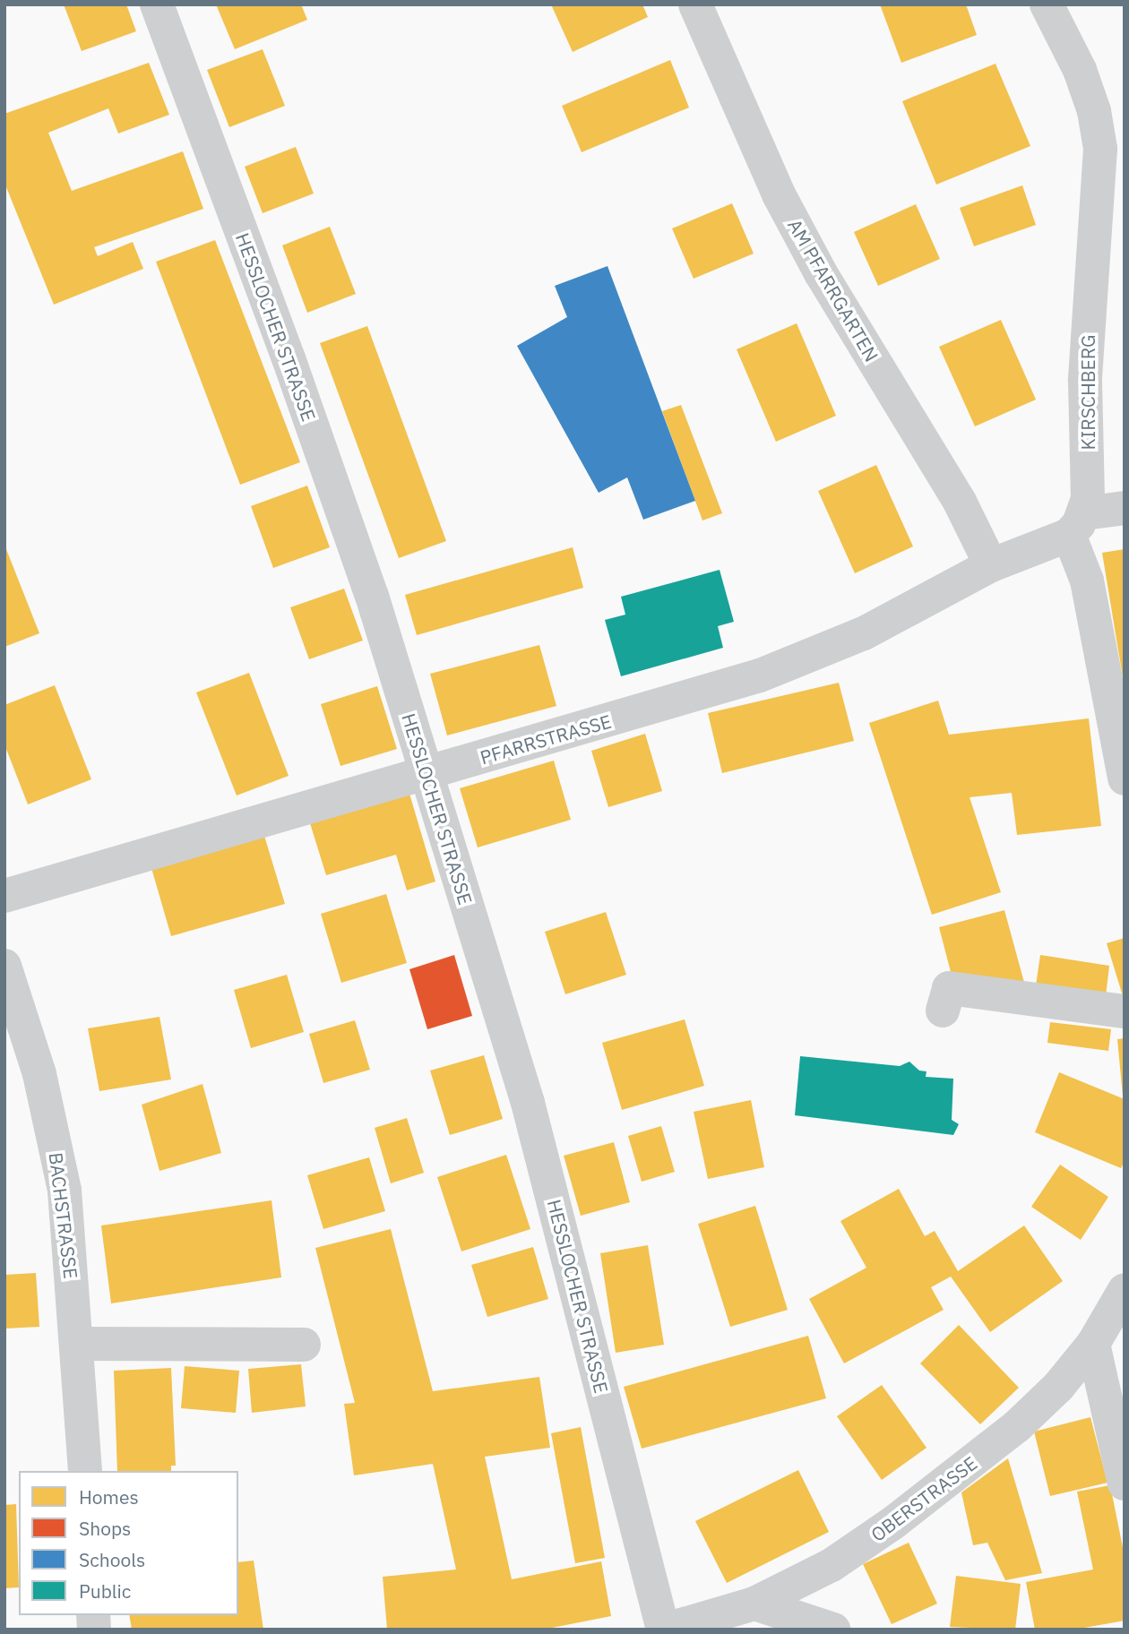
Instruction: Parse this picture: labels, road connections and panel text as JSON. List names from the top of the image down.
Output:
{
  "streets": {
    "street": [
      "AM PFARRGARTEN",
      "HESSLOCHER STRASSE",
      "KIRSCHBERG",
      "PFARRSTRASSE",
      "BACHSTRASSE",
      "OBERSTRASSE"
    ]
  },
  "crossings": [
    ["AM PFARRGARTEN", "PFARRSTRASSE"],
    ["HESSLOCHER STRASSE", "PFARRSTRASSE"],
    ["HESSLOCHER STRASSE", "OBERSTRASSE"],
    ["KIRSCHBERG", "PFARRSTRASSE"]
  ],
  "legend": [
    "Homes",
    "Shops",
    "Schools",
    "Public"
  ]
}
